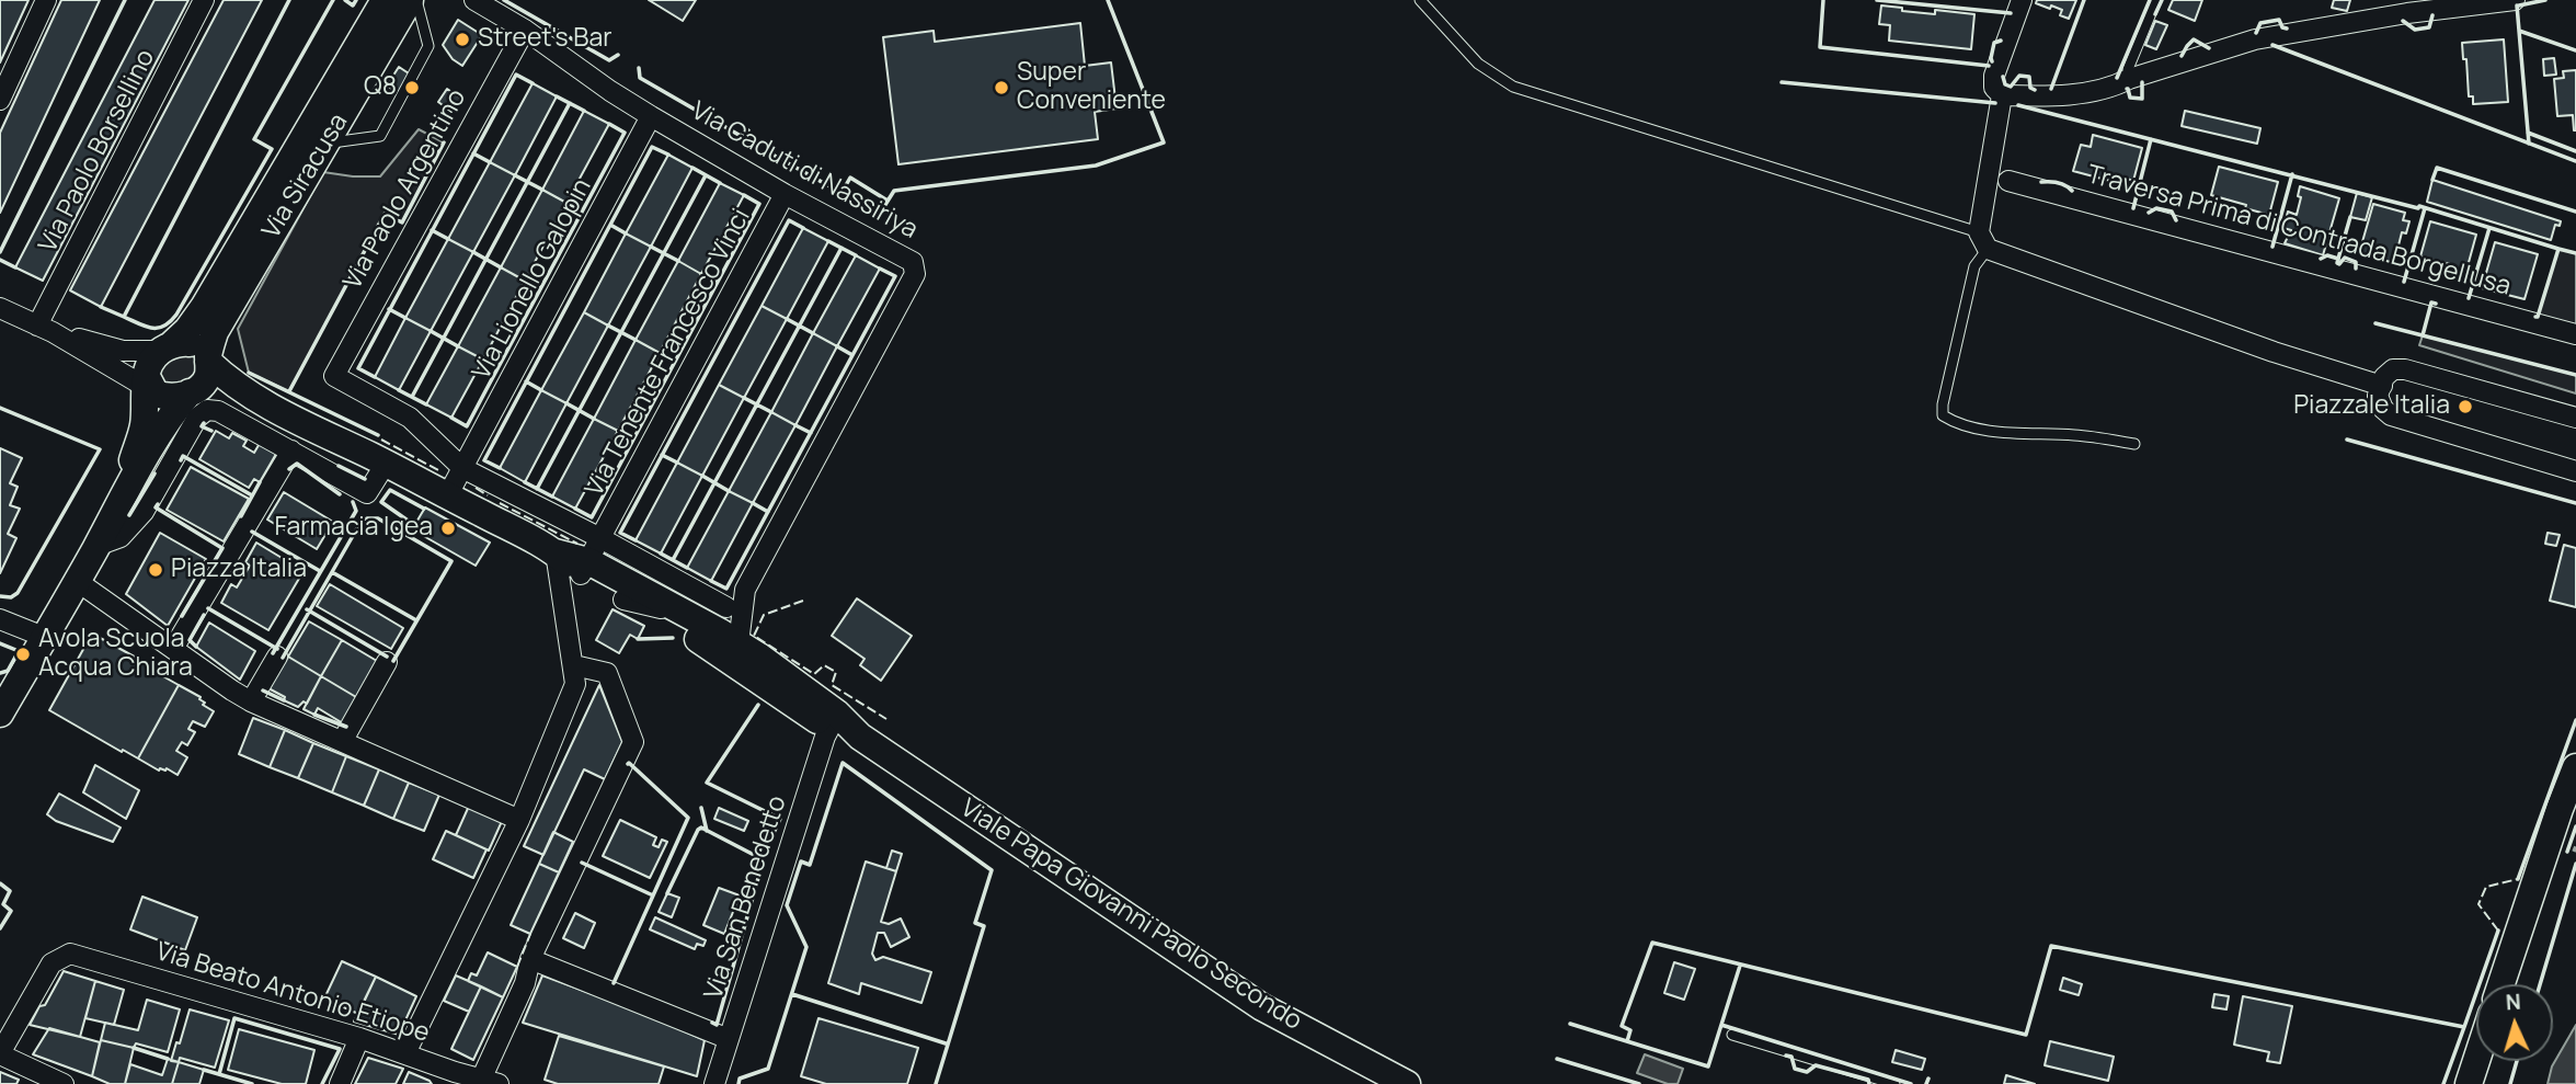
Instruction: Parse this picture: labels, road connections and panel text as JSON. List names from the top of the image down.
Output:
{
  "streets": {
    "street": [
      "Via Paolo Borsellino",
      "Via Caduti di Nassiriya",
      "Via Siracusa",
      "Via Paolo Argentino",
      "Traversa Prima di Contrada Borgellusa",
      "Via Lionello Galopin",
      "Via Tenente Francesco Vinci",
      "Via San Benedetto",
      "Viale Papa Giovanni Paolo Secondo",
      "Via Beato Antonio Etiope"
    ]
  },
  "crossings": [
    ["Via Caduti di Nassiriya", "Via Paolo Argentino"],
    ["Via Caduti di Nassiriya", "Via Lionello Galopin"],
    ["Via Caduti di Nassiriya", "Via Tenente Francesco Vinci"],
    ["Via Paolo Argentino", "Via Lionello Galopin"],
    ["Via San Benedetto", "Viale Papa Giovanni Paolo Secondo"]
  ],
  "places": [
    "Street's Bar",
    "Q8",
    "Super Conveniente",
    "Piazzale Italia",
    "Farmacia Igea",
    "Piazza Italia",
    "Avola Scuola Acqua Chiara"
  ],
  "north": "top"
}
